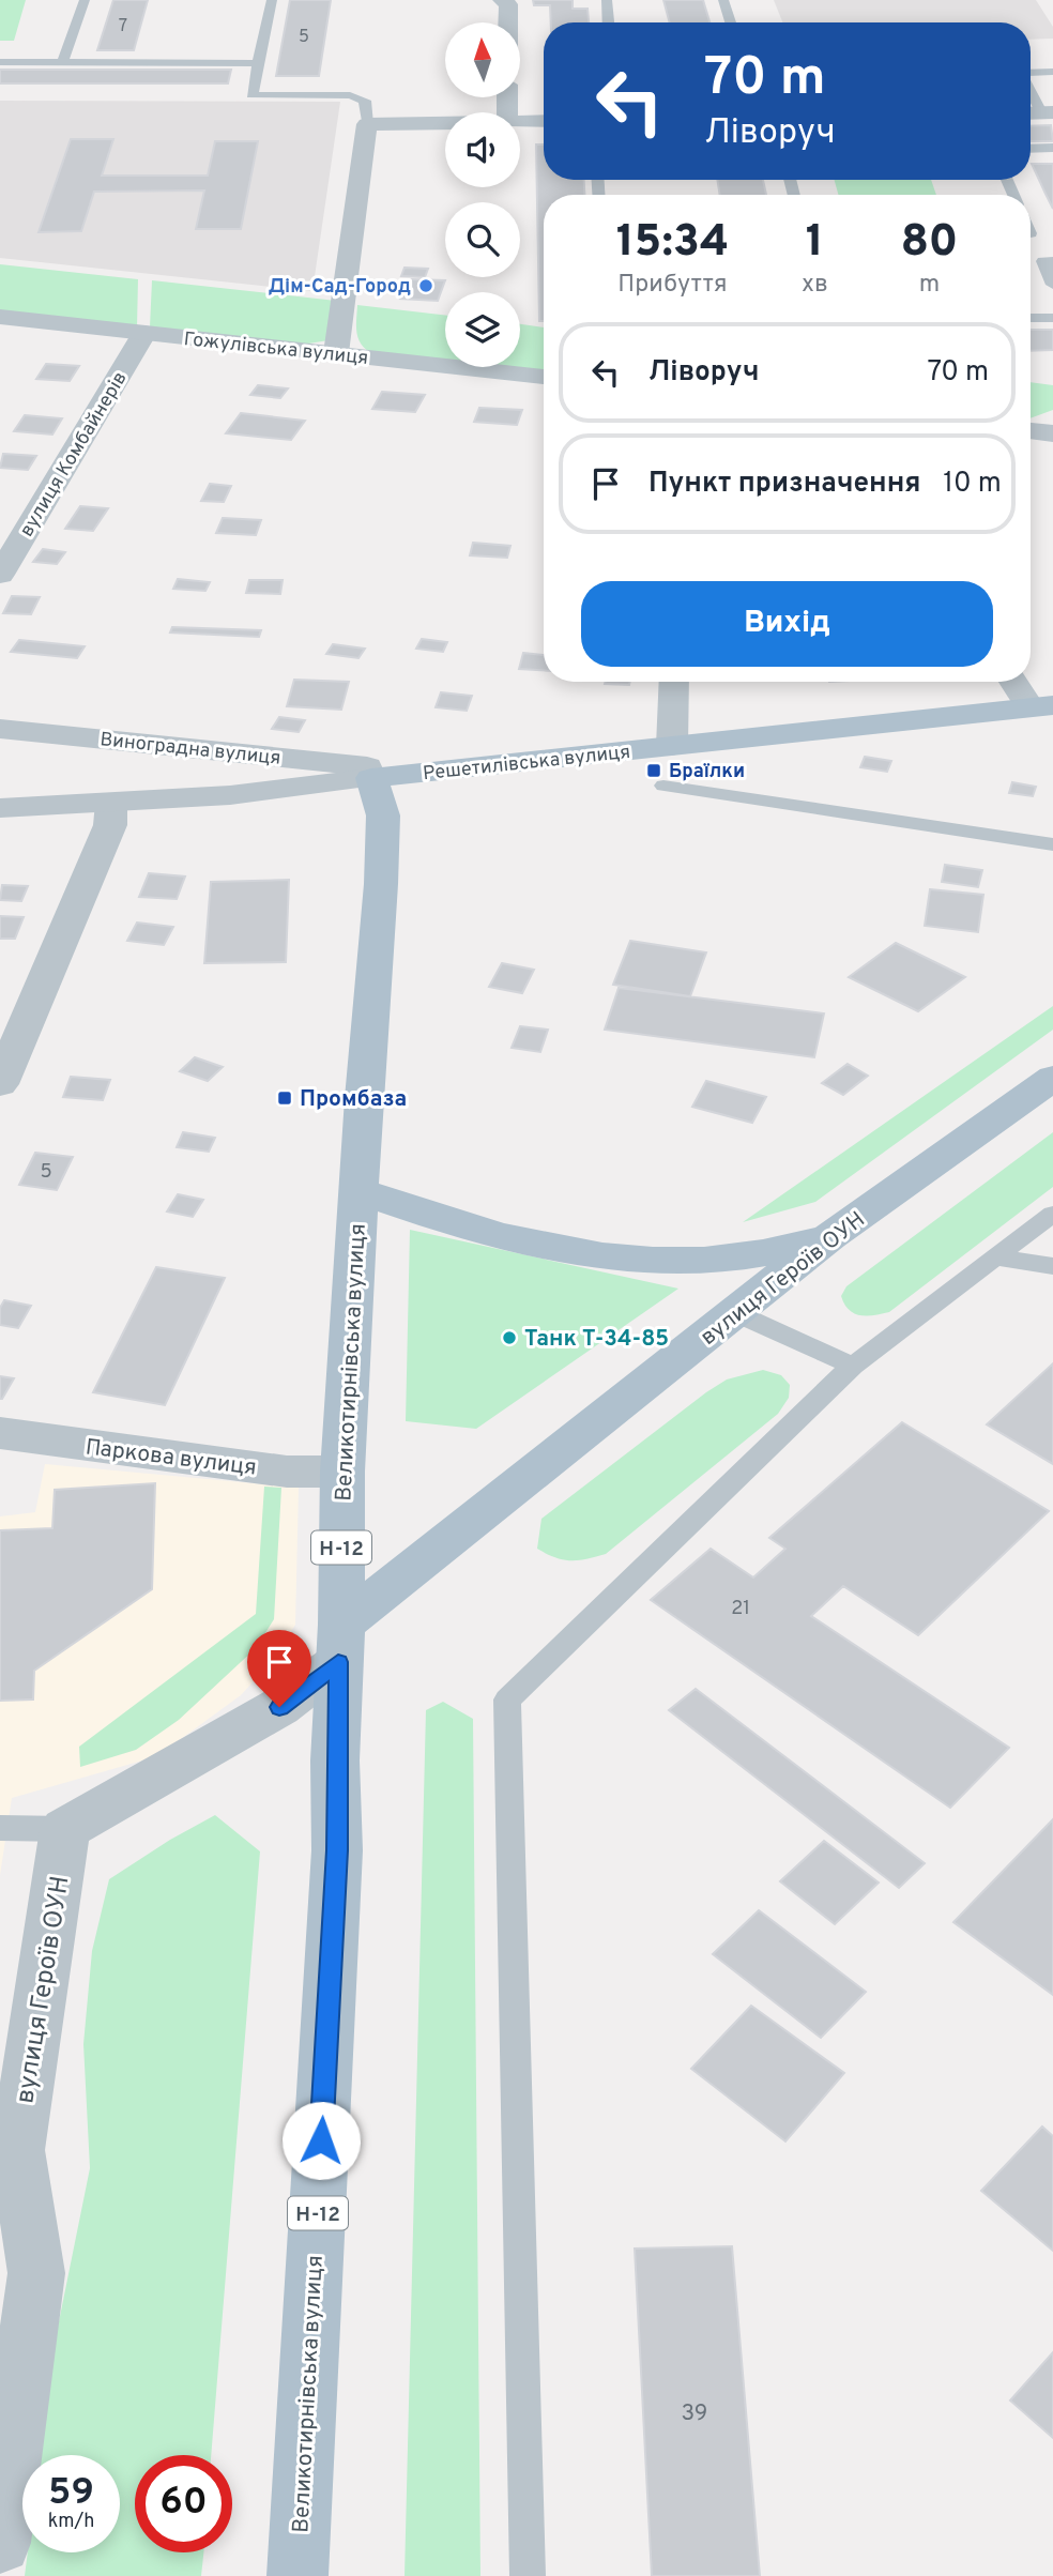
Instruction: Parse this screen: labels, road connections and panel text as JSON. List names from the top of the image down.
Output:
{
  "streets": {
    "main road": [
      "Решетилівська вулиця",
      "вулиця Героїв ОУН",
      "Великотирнівська вулиця",
      "Н-12"
    ],
    "street": [
      "Гожулівська вулиця",
      "вулиця Комбайнерів",
      "Виноградна вулиця",
      "Паркова вулиця"
    ]
  },
  "crossings": [
    ["Гожулівська вулиця", "вулиця Комбайнерів"],
    ["Виноградна вулиця", "Решетилівська вулиця"],
    ["Виноградна вулиця", "Великотирнівська вулиця"],
    ["Решетилівська вулиця", "Великотирнівська вулиця"],
    ["вулиця Героїв ОУН", "Великотирнівська вулиця"],
    ["Великотирнівська вулиця", "Паркова вулиця"]
  ],
  "places": {
    "other": ["Дім-Сад-Город", "Танк Т-34-85"],
    "transit": ["Браїлки", "Промбаза"]
  },
  "house_numbers": [
    "7",
    "5",
    "5",
    "21",
    "39"
  ],
  "north": "top",
  "page": {
    "turn": ["70 m", "Ліворуч"],
    "eta": [
      "15:34",
      "Прибуття",
      "1",
      "хв",
      "80",
      "m"
    ],
    "list": [
      {
        "name": "Ліворуч",
        "value": "70 m"
      },
      {
        "name": "Пункт призначення",
        "value": "10 m"
      }
    ],
    "buttons": "Вихід",
    "speed": "59 km/h",
    "limit": "60"
  }
}
